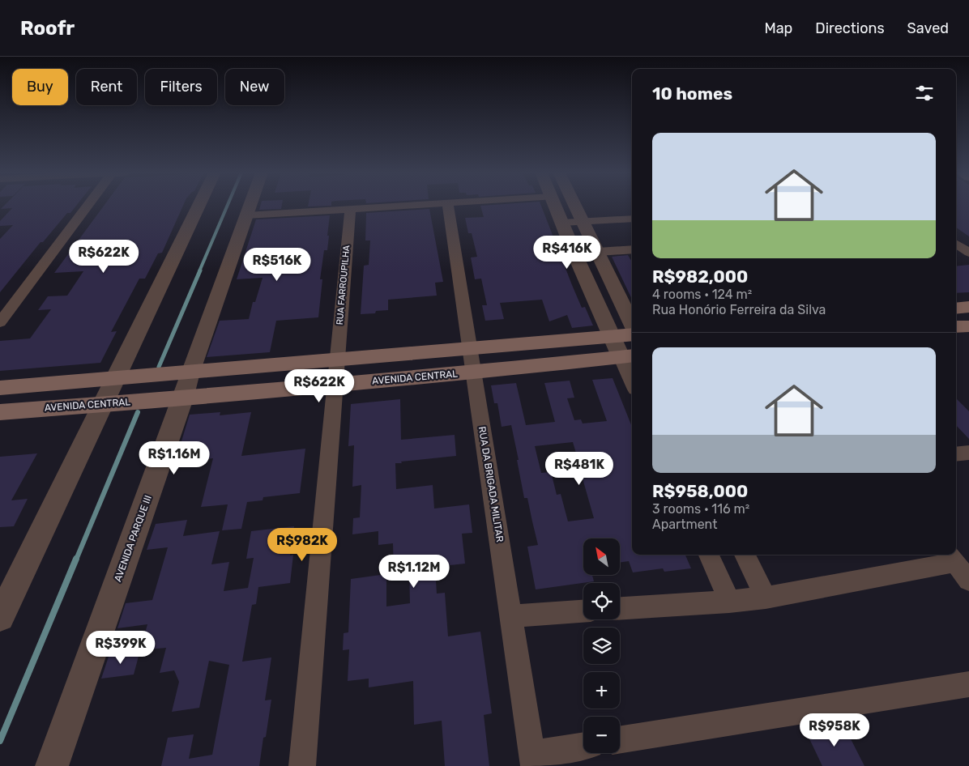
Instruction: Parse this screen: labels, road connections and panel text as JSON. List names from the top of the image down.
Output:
{
  "streets": {
    "main road": ["AVENIDA CENTRAL"],
    "street": ["RUA FARROUPILHA", "RUA DA BRIGADA MILITAR", "AVENIDA PARQUE III"]
  },
  "crossings": [
    ["RUA FARROUPILHA", "AVENIDA CENTRAL"],
    ["AVENIDA CENTRAL", "RUA DA BRIGADA MILITAR"],
    ["AVENIDA CENTRAL", "AVENIDA PARQUE III"]
  ],
  "north": "top left",
  "page": {
    "header": "Roofr",
    "nav": ["Map", "Directions", "Saved"],
    "chip": [
      "Buy",
      "Rent",
      "Filters",
      "New"
    ],
    "heading": "10 homes",
    "list": [
      {
        "name": "R$982,000",
        "note": "4 rooms · 124 m² · Rua Honório Ferreira da Silva"
      },
      {
        "name": "R$958,000",
        "note": "3 rooms · 116 m² · Apartment"
      }
    ],
    "price": [
      "R$416K",
      "R$622K",
      "R$516K",
      "R$622K",
      "R$1.16M",
      "R$481K",
      "R$982K",
      "R$1.12M",
      "R$399K",
      "R$958K"
    ],
    "map_buttons": ["+", "−"]
  }
}
